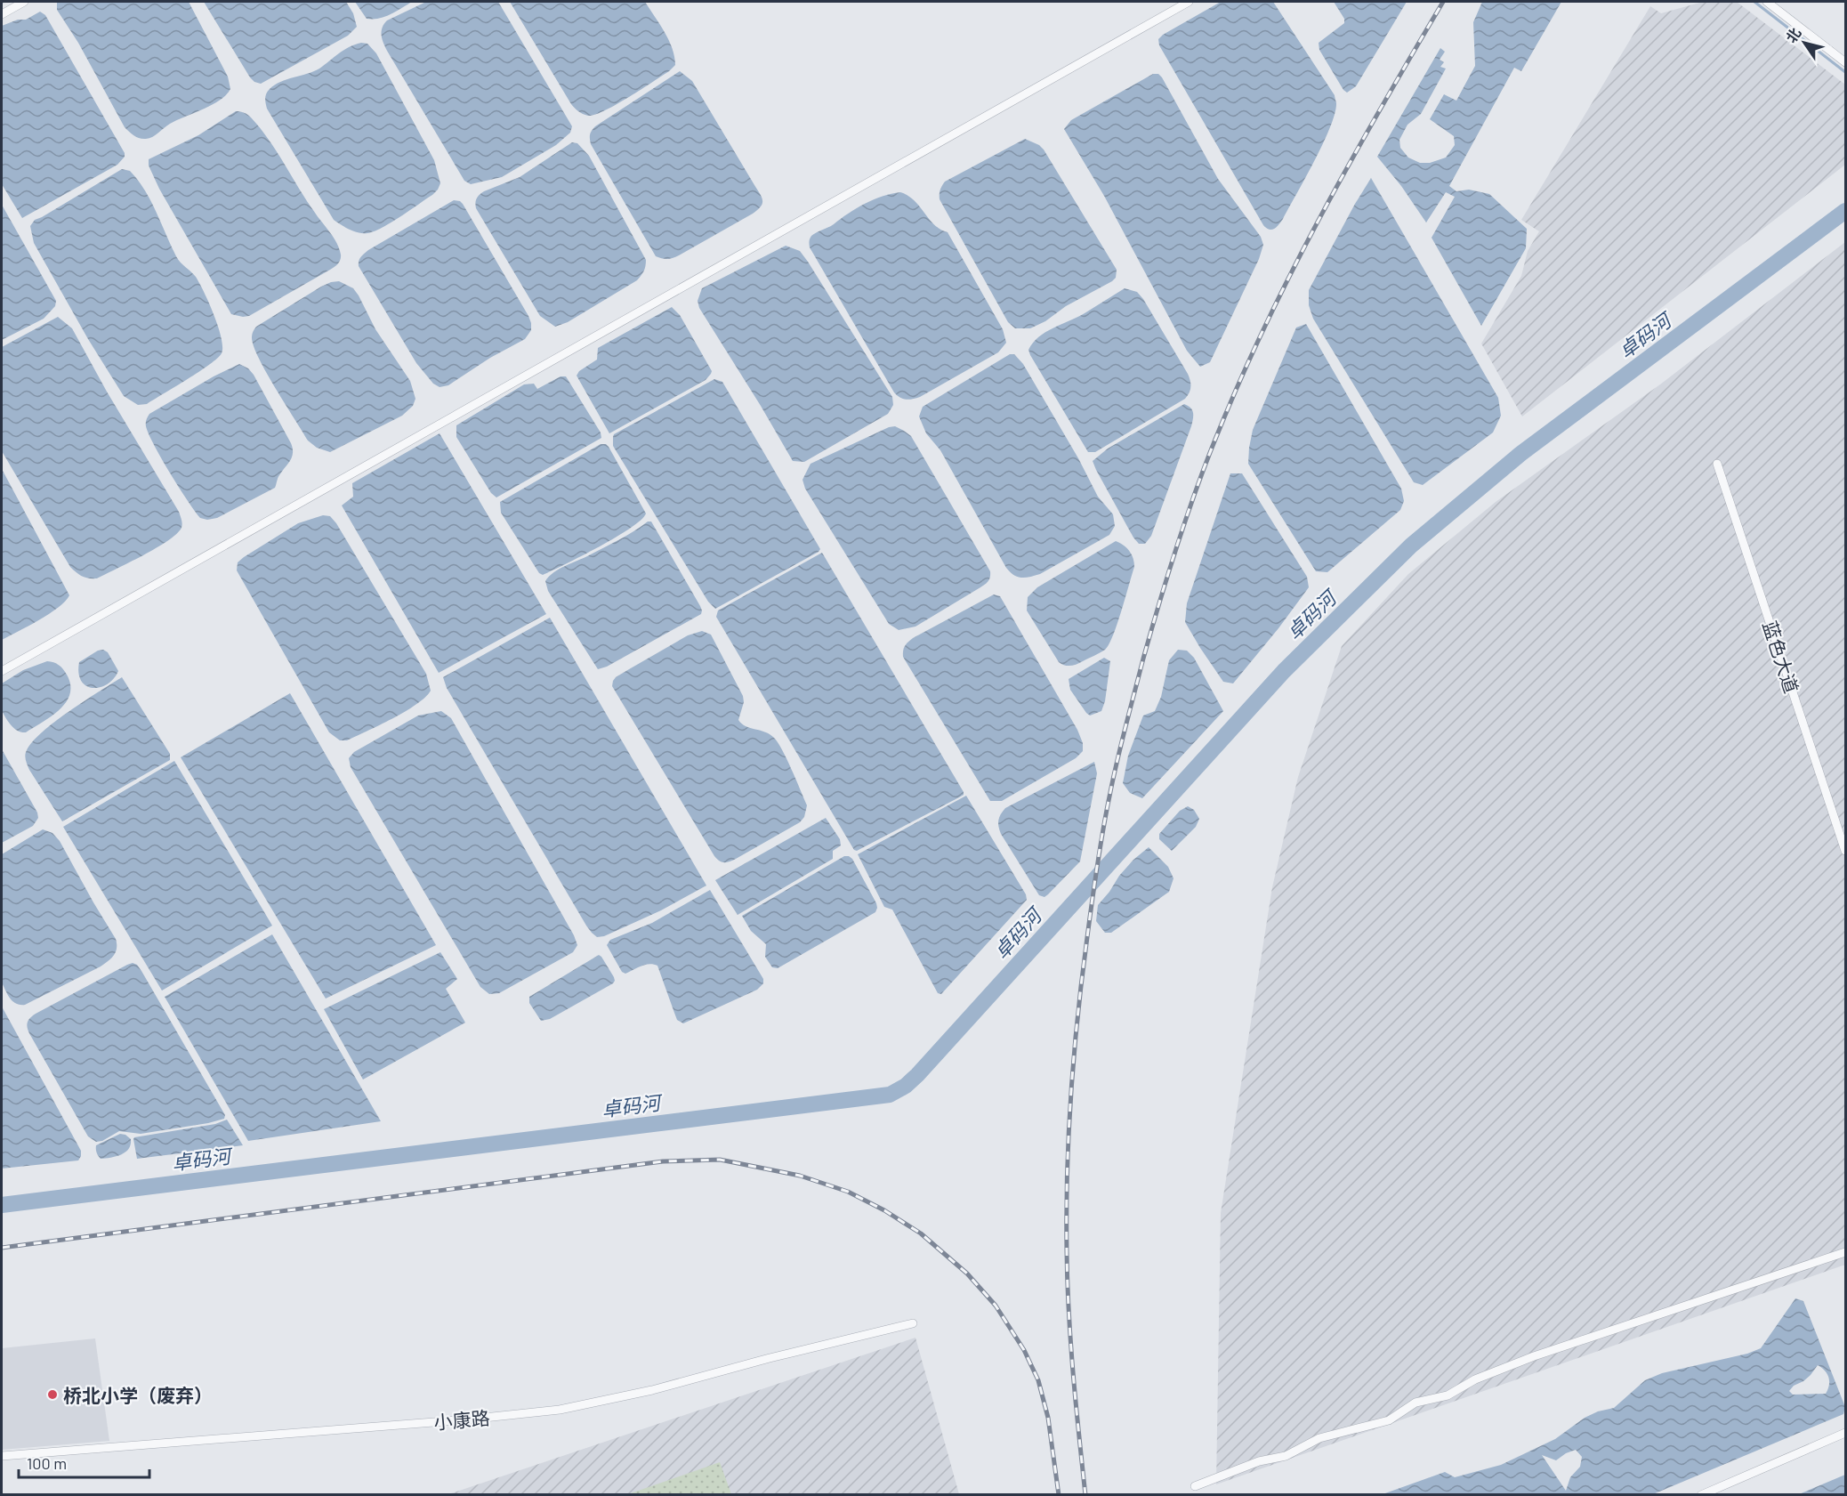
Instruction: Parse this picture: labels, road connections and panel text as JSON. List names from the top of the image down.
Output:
{
  "streets": {
    "street": ["蓝色大道", "小康路"]
  },
  "water": ["卓码河"],
  "places": ["桥北小学（废弃）"],
  "scale_bar": "100 m",
  "north": "top left"
}
